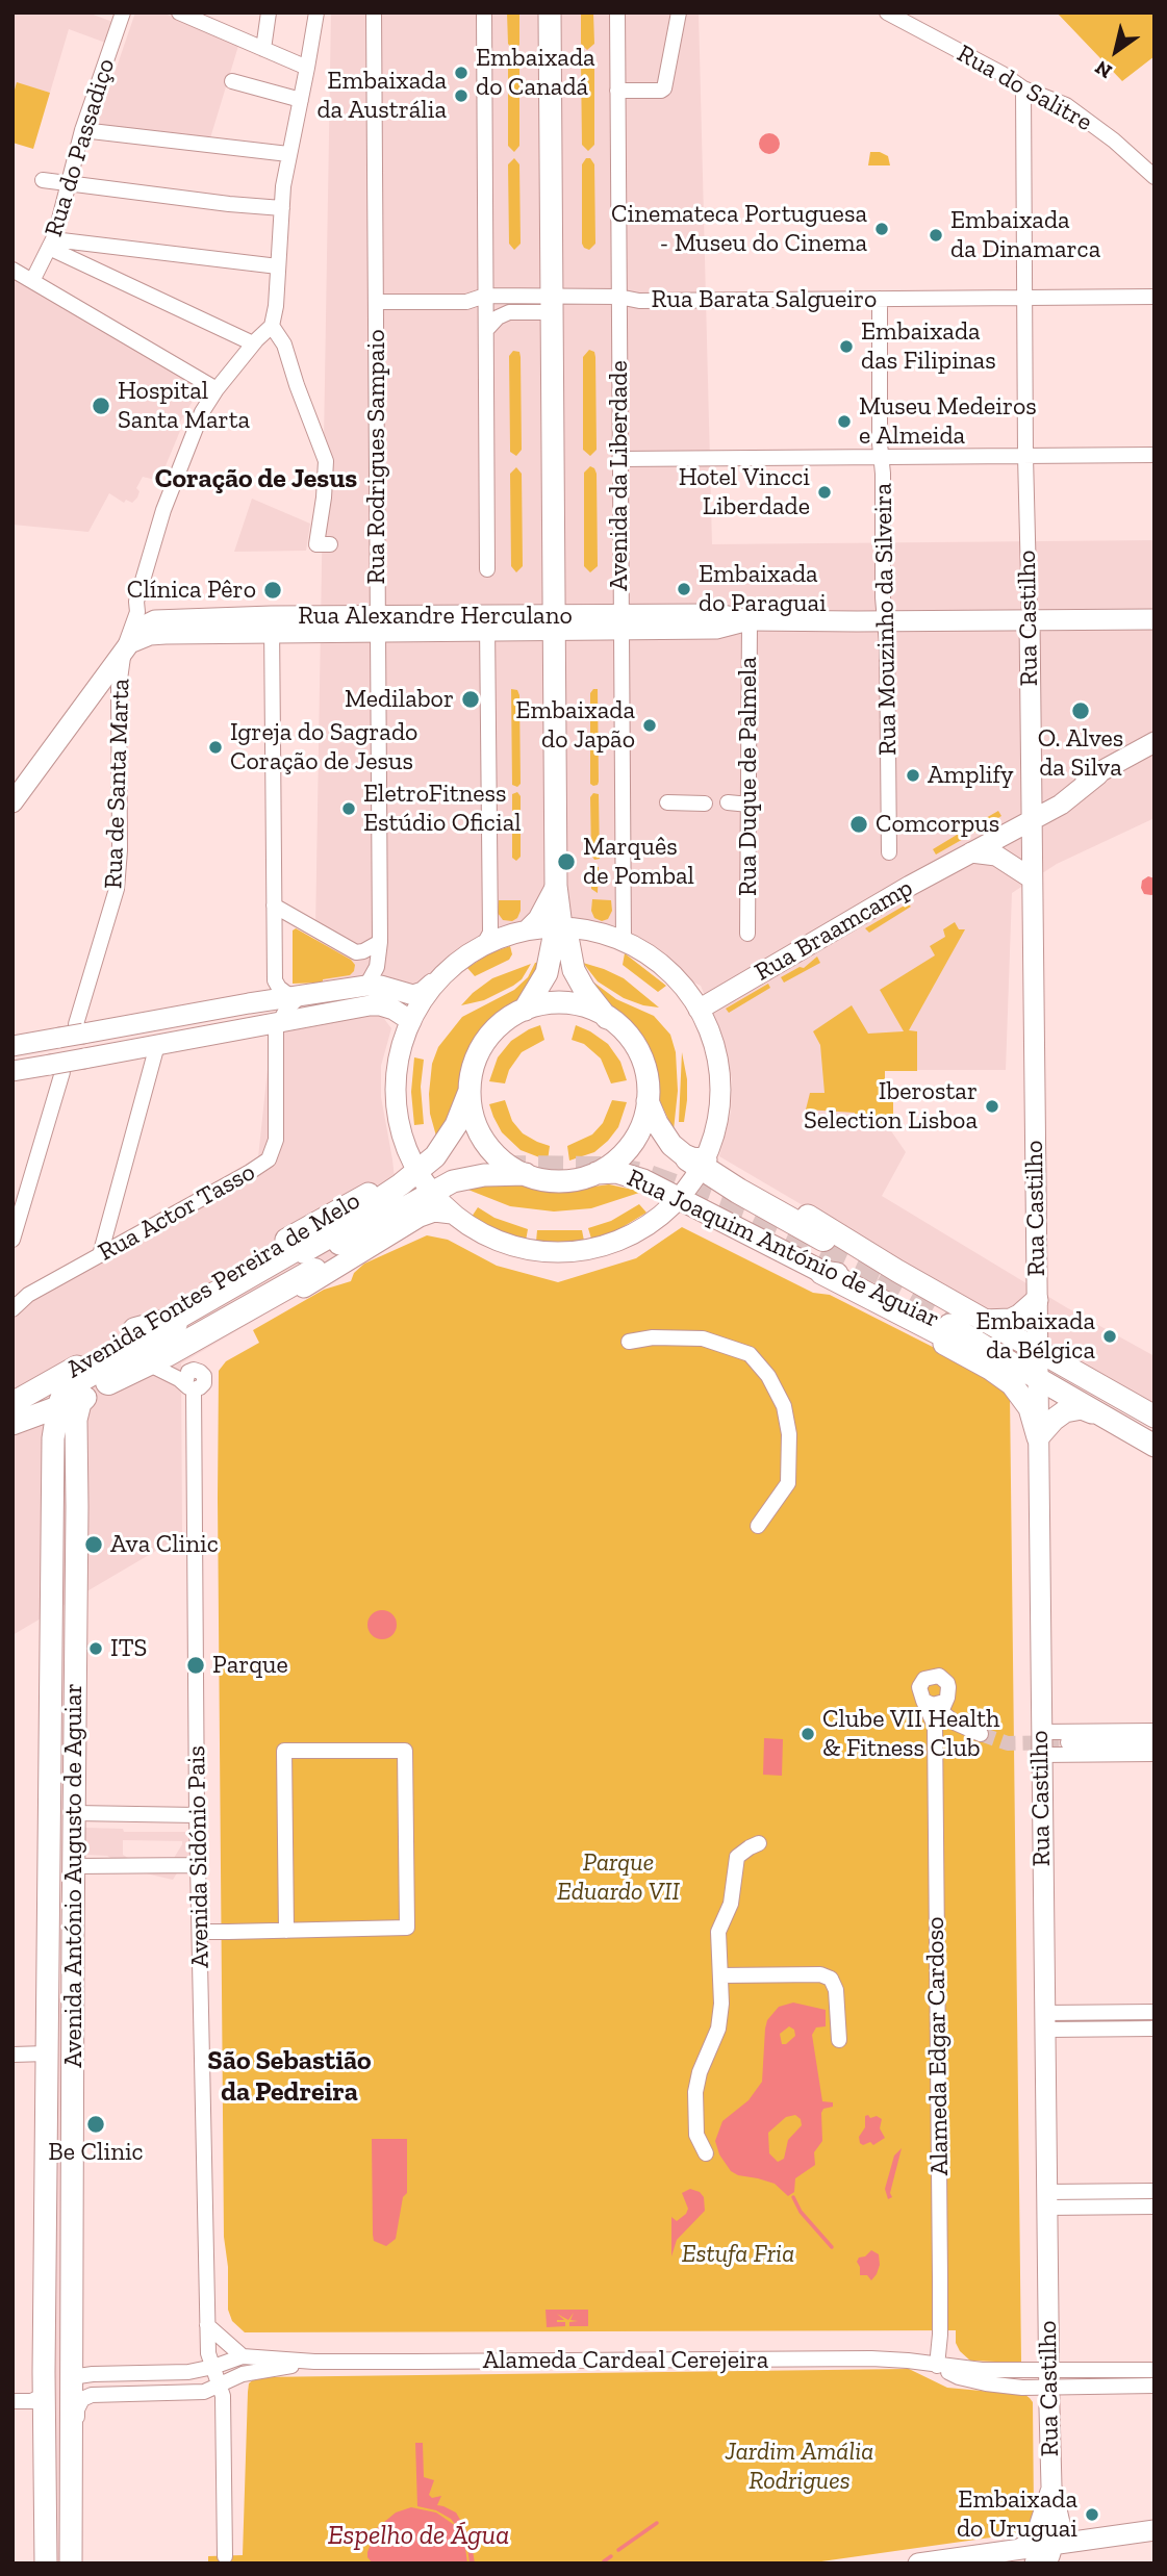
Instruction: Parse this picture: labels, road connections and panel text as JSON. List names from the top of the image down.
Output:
{
  "streets": {
    "highway": ["Avenida Fontes Pereira de Melo"],
    "main road": ["Rua Joaquim António de Aguiar", "Avenida António Augusto de Aguiar"],
    "street": [
      "Rua do Salitre",
      "Rua do Passadiço",
      "Rua Barata Salgueiro",
      "Rua Rodrigues Sampaio",
      "Avenida da Liberdade",
      "Rua Alexandre Herculano",
      "Rua Castilho",
      "Rua Mouzinho da Silveira",
      "Rua Duque de Palmela",
      "Rua de Santa Marta",
      "Rua Braamcamp",
      "Rua Actor Tasso",
      "Avenida Sidónio Pais",
      "Alameda Edgar Cardoso",
      "Alameda Cardeal Cerejeira"
    ]
  },
  "crossings": [
    ["Rua do Salitre", "Rua Castilho"],
    ["Rua Barata Salgueiro", "Rua Rodrigues Sampaio"],
    ["Rua Barata Salgueiro", "Avenida da Liberdade"],
    ["Rua Barata Salgueiro", "Rua Castilho"],
    ["Rua Barata Salgueiro", "Rua Mouzinho da Silveira"],
    ["Rua Rodrigues Sampaio", "Rua Alexandre Herculano"],
    ["Avenida da Liberdade", "Rua Alexandre Herculano"],
    ["Rua Alexandre Herculano", "Rua Castilho"],
    ["Rua Alexandre Herculano", "Rua Mouzinho da Silveira"],
    ["Rua Alexandre Herculano", "Rua Duque de Palmela"],
    ["Rua Alexandre Herculano", "Rua de Santa Marta"],
    ["Rua Castilho", "Rua Braamcamp"],
    ["Rua Castilho", "Rua Joaquim António de Aguiar"],
    ["Rua Castilho", "Alameda Cardeal Cerejeira"],
    ["Rua Joaquim António de Aguiar", "Avenida Fontes Pereira de Melo"],
    ["Avenida Fontes Pereira de Melo", "Avenida António Augusto de Aguiar"],
    ["Avenida Sidónio Pais", "Alameda Cardeal Cerejeira"],
    ["Avenida António Augusto de Aguiar", "Alameda Cardeal Cerejeira"],
    ["Alameda Edgar Cardoso", "Alameda Cardeal Cerejeira"]
  ],
  "districts": ["Coração de Jesus", "São Sebastião da Pedreira"],
  "water": ["Espelho de Água"],
  "parks": ["Parque Eduardo VII", "Estufa Fria", "Jardim Amália Rodrigues"],
  "places": [
    "Embaixada do Canadá",
    "Embaixada da Austrália",
    "Cinemateca Portuguesa - Museu do Cinema",
    "Embaixada da Dinamarca",
    "Embaixada das Filipinas",
    "Hospital Santa Marta",
    "Museu Medeiros e Almeida",
    "Hotel Vincci Liberdade",
    "Embaixada do Paraguai",
    "Clínica Pêro",
    "Medilabor",
    "O. Alves da Silva",
    "Embaixada do Japão",
    "Igreja do Sagrado Coração de Jesus",
    "Amplify",
    "EletroFitness Estúdio Oficial",
    "Comcorpus",
    "Marquês de Pombal",
    "Iberostar Selection Lisboa",
    "Embaixada da Bélgica",
    "Ava Clinic",
    "ITS",
    "Parque",
    "Clube VII Health & Fitness Club",
    "Be Clinic",
    "Embaixada do Uruguai"
  ],
  "north": "bottom left"
}
